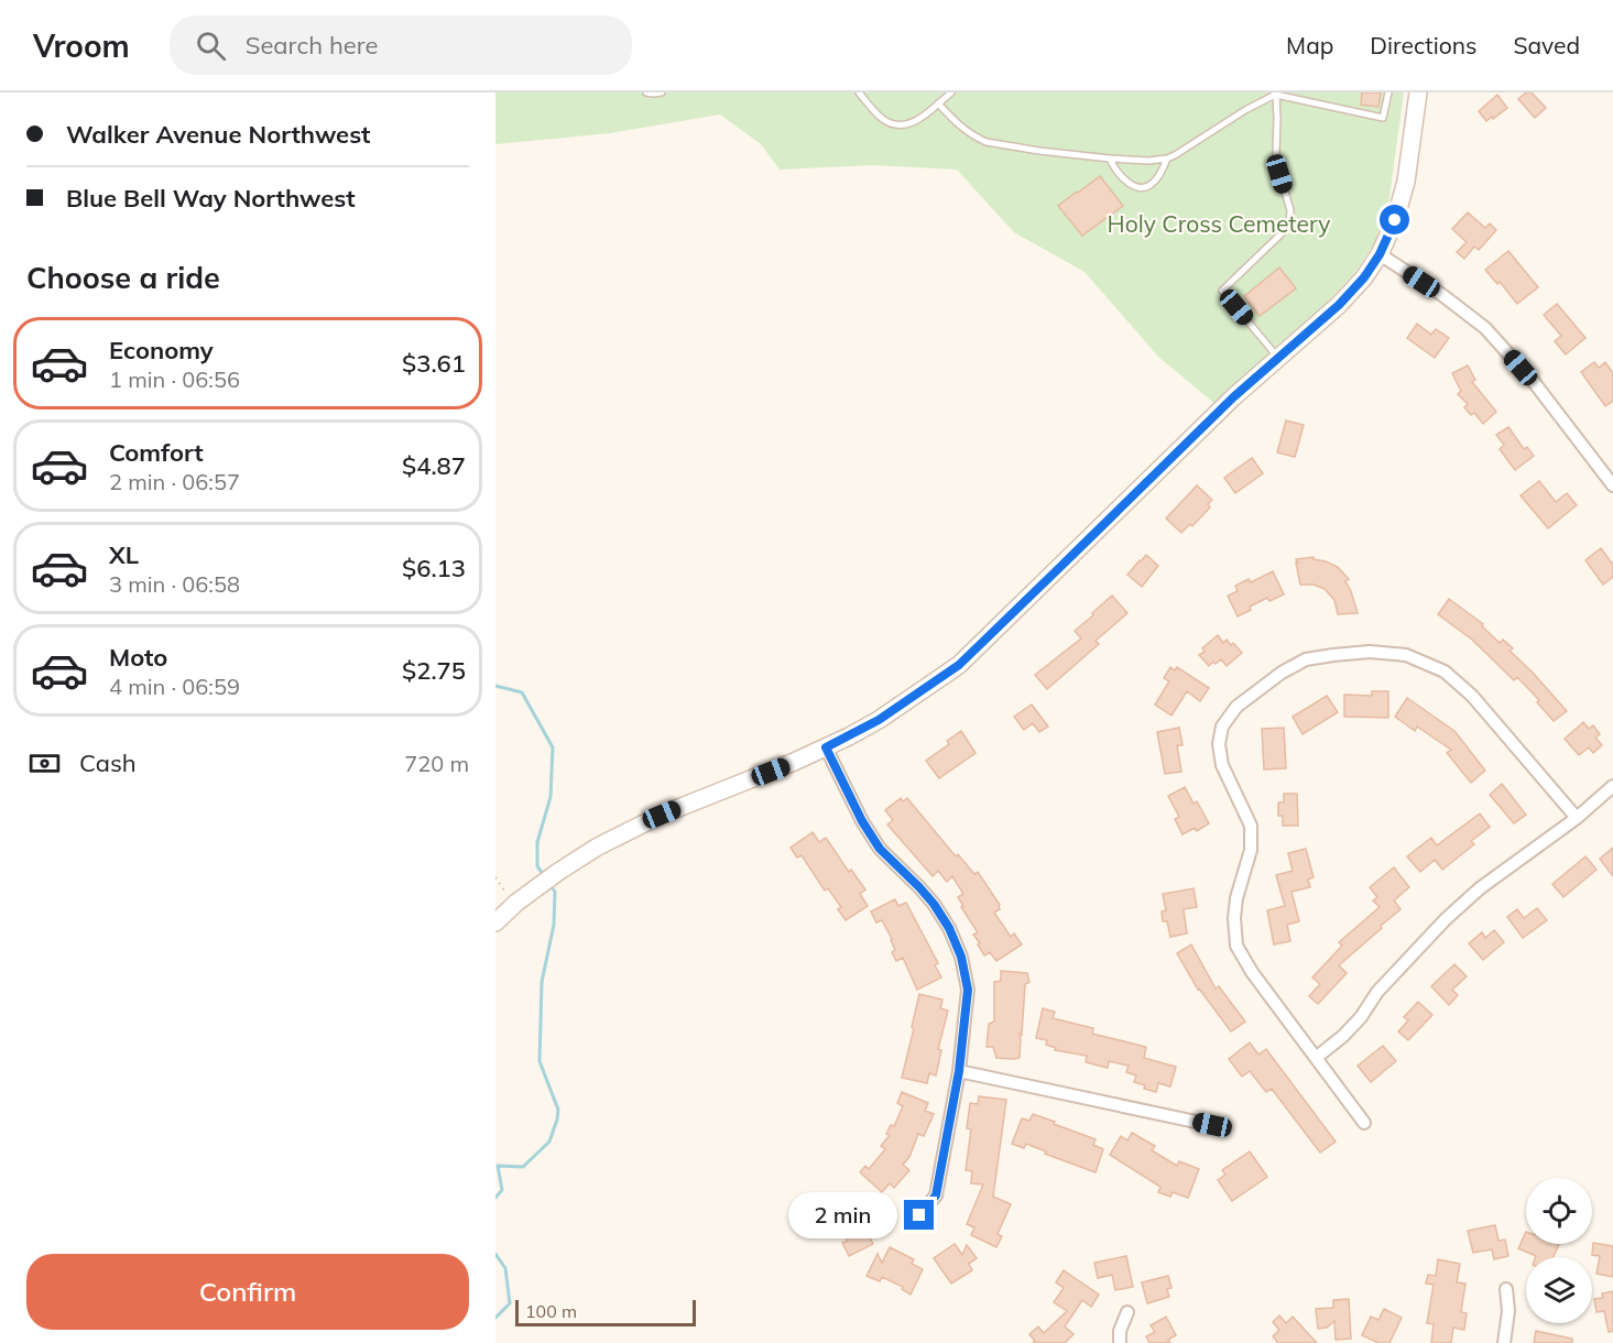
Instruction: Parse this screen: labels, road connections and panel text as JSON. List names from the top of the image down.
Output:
{
  "parks": ["Holy Cross Cemetery"],
  "scale_bar": "100 m",
  "page": {
    "header": "Vroom",
    "search": "Search here",
    "nav": ["Map", "Directions", "Saved"],
    "banner": ["Walker Avenue Northwest", "Blue Bell Way Northwest"],
    "heading": "Choose a ride",
    "list": [
      {
        "name": "Economy",
        "note": "1 min · 06:56",
        "value": "$3.61"
      },
      {
        "name": "Comfort",
        "note": "2 min · 06:57",
        "value": "$4.87"
      },
      {
        "name": "XL",
        "note": "3 min · 06:58",
        "value": "$6.13"
      },
      {
        "name": "Moto",
        "note": "4 min · 06:59",
        "value": "$2.75"
      }
    ],
    "pay": ["Cash", "720 m"],
    "bubble": "2 min",
    "buttons": "Confirm",
    "scale": "100 m"
  }
}
